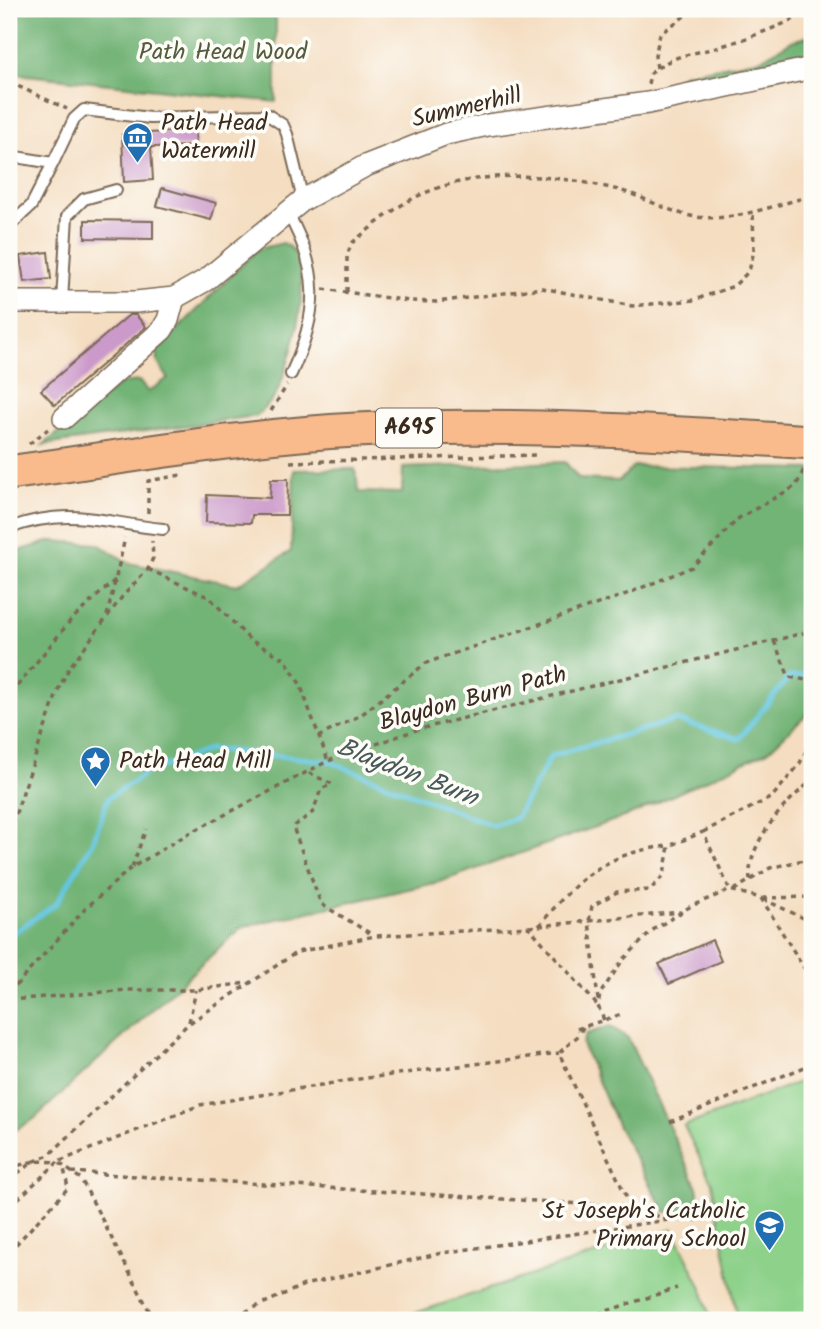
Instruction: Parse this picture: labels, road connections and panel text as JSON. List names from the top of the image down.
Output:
{
  "streets": {
    "main road": ["A695"],
    "street": ["Summerhill"],
    "path": ["Blaydon Burn Path"]
  },
  "water": ["Blaydon Burn"],
  "parks": ["Path Head Wood"],
  "places": {
    "museum": ["Path Head Watermill"],
    "place": ["Path Head Mill"],
    "school or university": ["St Joseph's Catholic Primary School"]
  }
}
